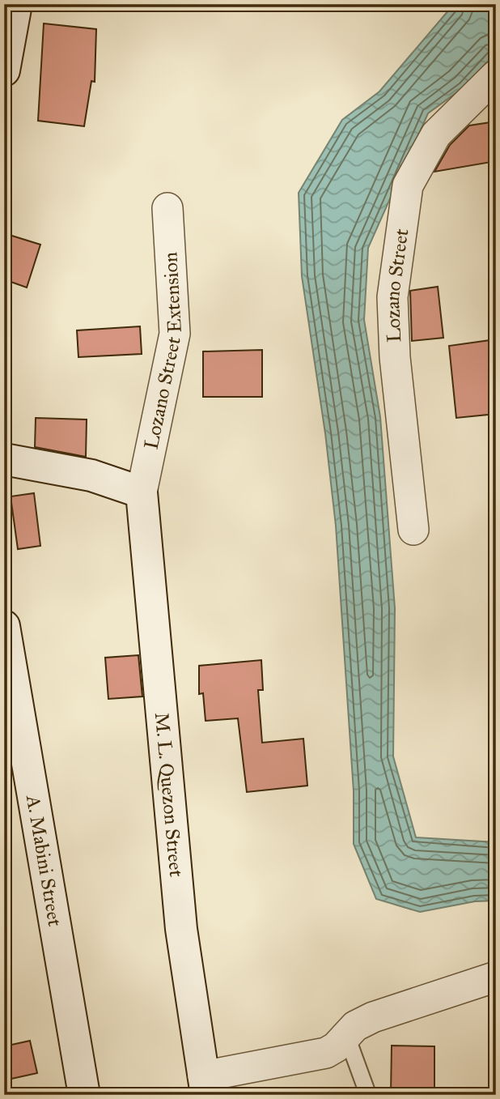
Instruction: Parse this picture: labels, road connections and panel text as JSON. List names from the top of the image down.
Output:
{
  "streets": {
    "main road": ["M. L. Quezon Street", "A. Mabini Street"],
    "street": ["Lozano Street", "Lozano Street Extension"]
  },
  "crossings": [
    ["Lozano Street Extension", "M. L. Quezon Street"]
  ]
}
